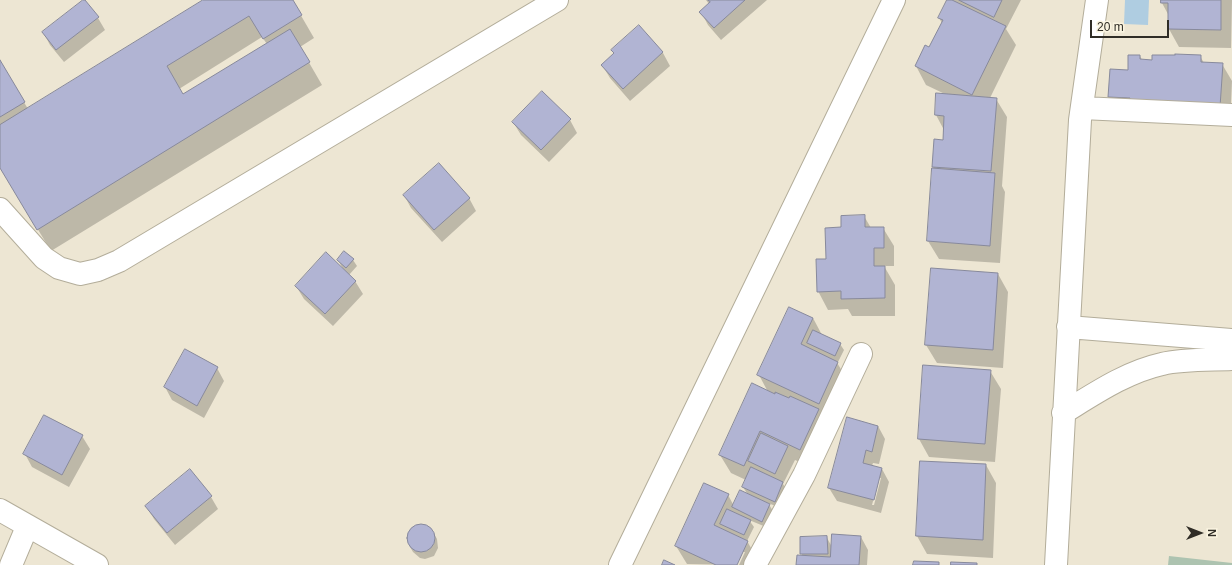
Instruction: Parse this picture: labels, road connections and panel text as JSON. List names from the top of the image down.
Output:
{
  "scale_bar": "20 m",
  "north": "right"
}
